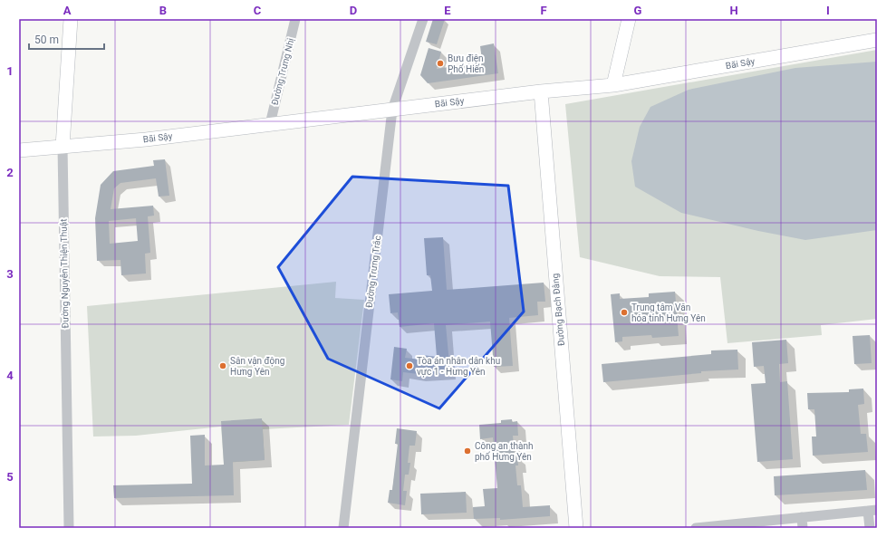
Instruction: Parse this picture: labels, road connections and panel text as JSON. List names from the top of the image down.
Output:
{
  "streets": {
    "street": [
      "Bãi Sậy",
      "Đường Trưng Nhị",
      "Đường Trưng Trắc",
      "Đường Nguyễn Thiện Thuật",
      "Đường Bạch Đằng"
    ]
  },
  "crossings": [
    ["Bãi Sậy", "Đường Trưng Nhị"],
    ["Bãi Sậy", "Đường Trưng Trắc"],
    ["Bãi Sậy", "Đường Nguyễn Thiện Thuật"],
    ["Bãi Sậy", "Đường Bạch Đằng"]
  ],
  "places": [
    "Bưu điện Phố Hiến",
    "Trung tâm Văn hóa tỉnh Hưng Yên",
    "Sân vận động Hưng Yên",
    "Tòa án nhân dân khu vực 1 - Hưng Yên",
    "Công an thành phố Hưng Yên"
  ],
  "scale_bar": "50 m",
  "grid": {
    "columns": [
      "A",
      "B",
      "C",
      "D",
      "E",
      "F",
      "G",
      "H",
      "I"
    ],
    "rows": [
      "1",
      "2",
      "3",
      "4",
      "5"
    ]
  }
}
